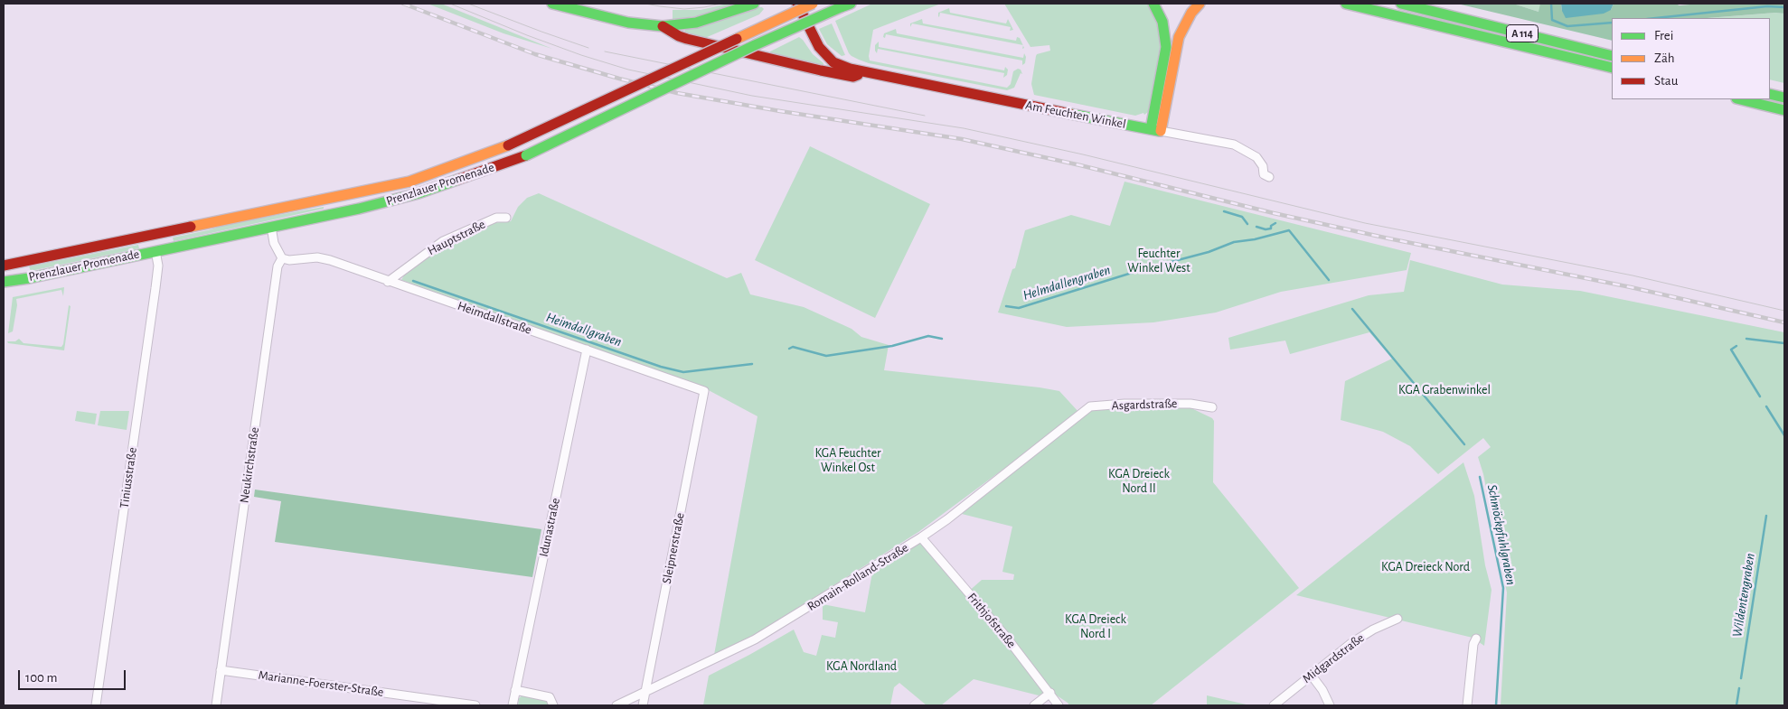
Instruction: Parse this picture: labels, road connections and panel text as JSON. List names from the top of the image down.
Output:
{
  "streets": {
    "main road": ["A 114", "Am Feuchten Winkel", "Prenzlauer Promenade"],
    "street": [
      "Hauptstraße",
      "Heimdallstraße",
      "Asgardstraße",
      "Neukirchstraße",
      "Tiniusstraße",
      "Idunastraße",
      "Sleipnerstraße",
      "Romain-Rolland-Straße",
      "Frithjofstraße",
      "Midgardstraße",
      "Marianne-Foerster-Straße"
    ]
  },
  "crossings": [
    ["Prenzlauer Promenade", "Tiniusstraße"],
    ["Hauptstraße", "Heimdallstraße"],
    ["Heimdallstraße", "Neukirchstraße"],
    ["Heimdallstraße", "Idunastraße"],
    ["Heimdallstraße", "Sleipnerstraße"],
    ["Asgardstraße", "Romain-Rolland-Straße"],
    ["Neukirchstraße", "Marianne-Foerster-Straße"],
    ["Sleipnerstraße", "Romain-Rolland-Straße"],
    ["Romain-Rolland-Straße", "Frithjofstraße"]
  ],
  "water": [
    "Helmdallengraben",
    "Heimdallgraben",
    "Schmöckpfuhlgraben",
    "Wildentengraben"
  ],
  "parks": [
    "Feuchter Winkel West",
    "KGA Grabenwinkel",
    "KGA Feuchter Winkel Ost",
    "KGA Dreieck Nord II",
    "KGA Dreieck Nord",
    "KGA Dreieck Nord I",
    "KGA Nordland"
  ],
  "legend": ["Frei", "Zäh", "Stau"],
  "scale_bar": "100 m"
}
